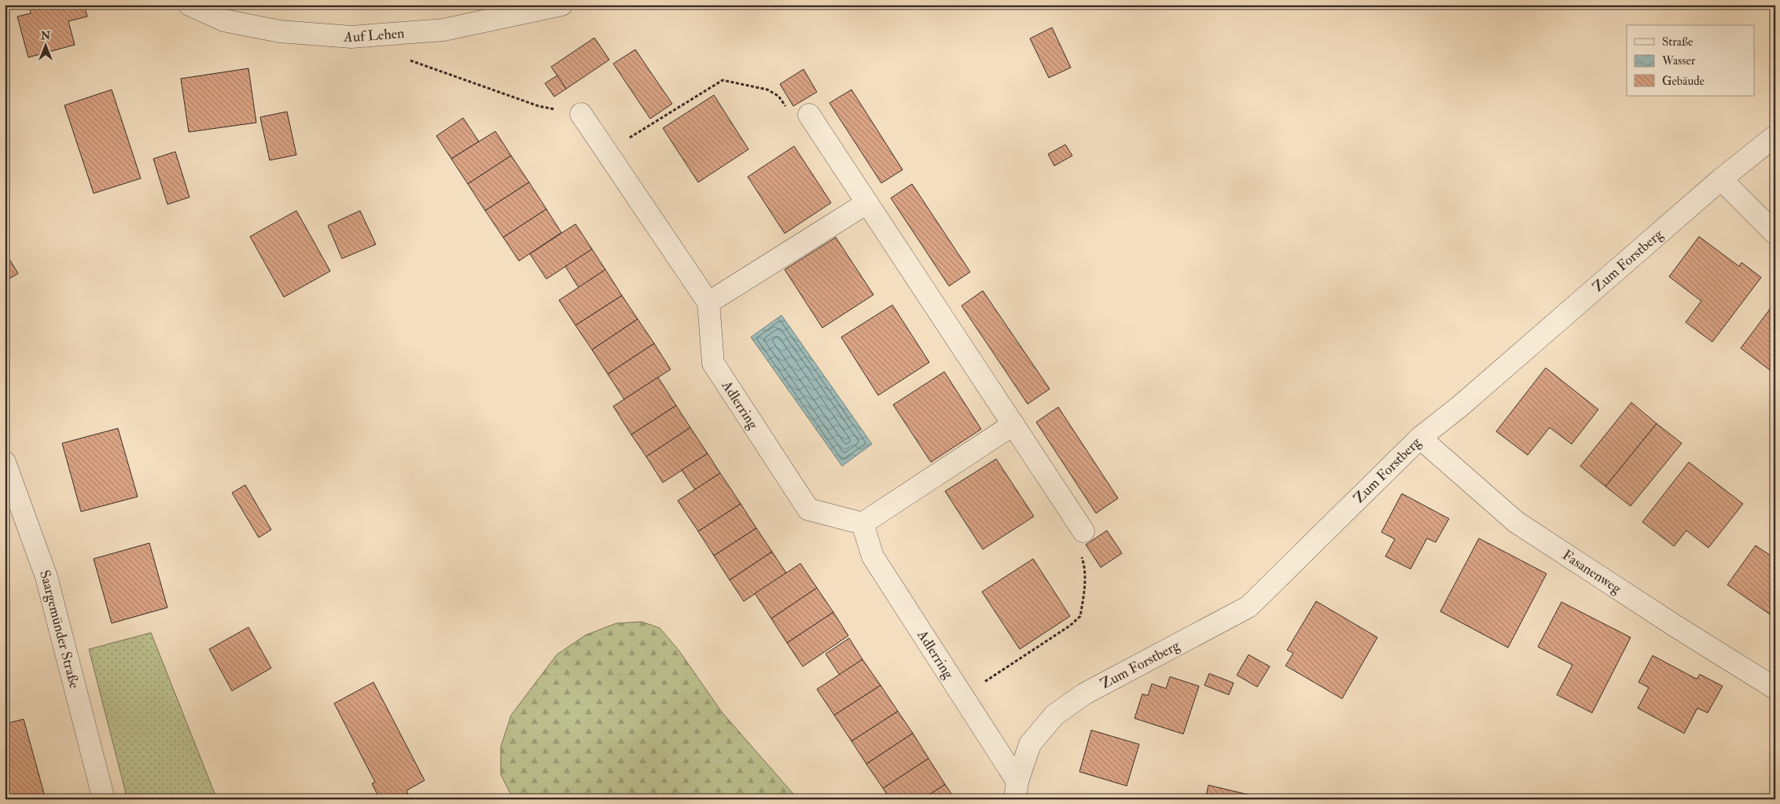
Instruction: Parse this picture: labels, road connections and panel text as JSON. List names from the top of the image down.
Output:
{
  "streets": {
    "street": [
      "Auf Lehen",
      "Zum Forstberg",
      "Adlerring",
      "Fasanenweg",
      "Saargemünder Straße"
    ]
  },
  "crossings": [
    ["Zum Forstberg", "Adlerring"],
    ["Zum Forstberg", "Fasanenweg"]
  ],
  "legend": ["Straße", "Wasser", "Gebäude"],
  "north": "top"
}
